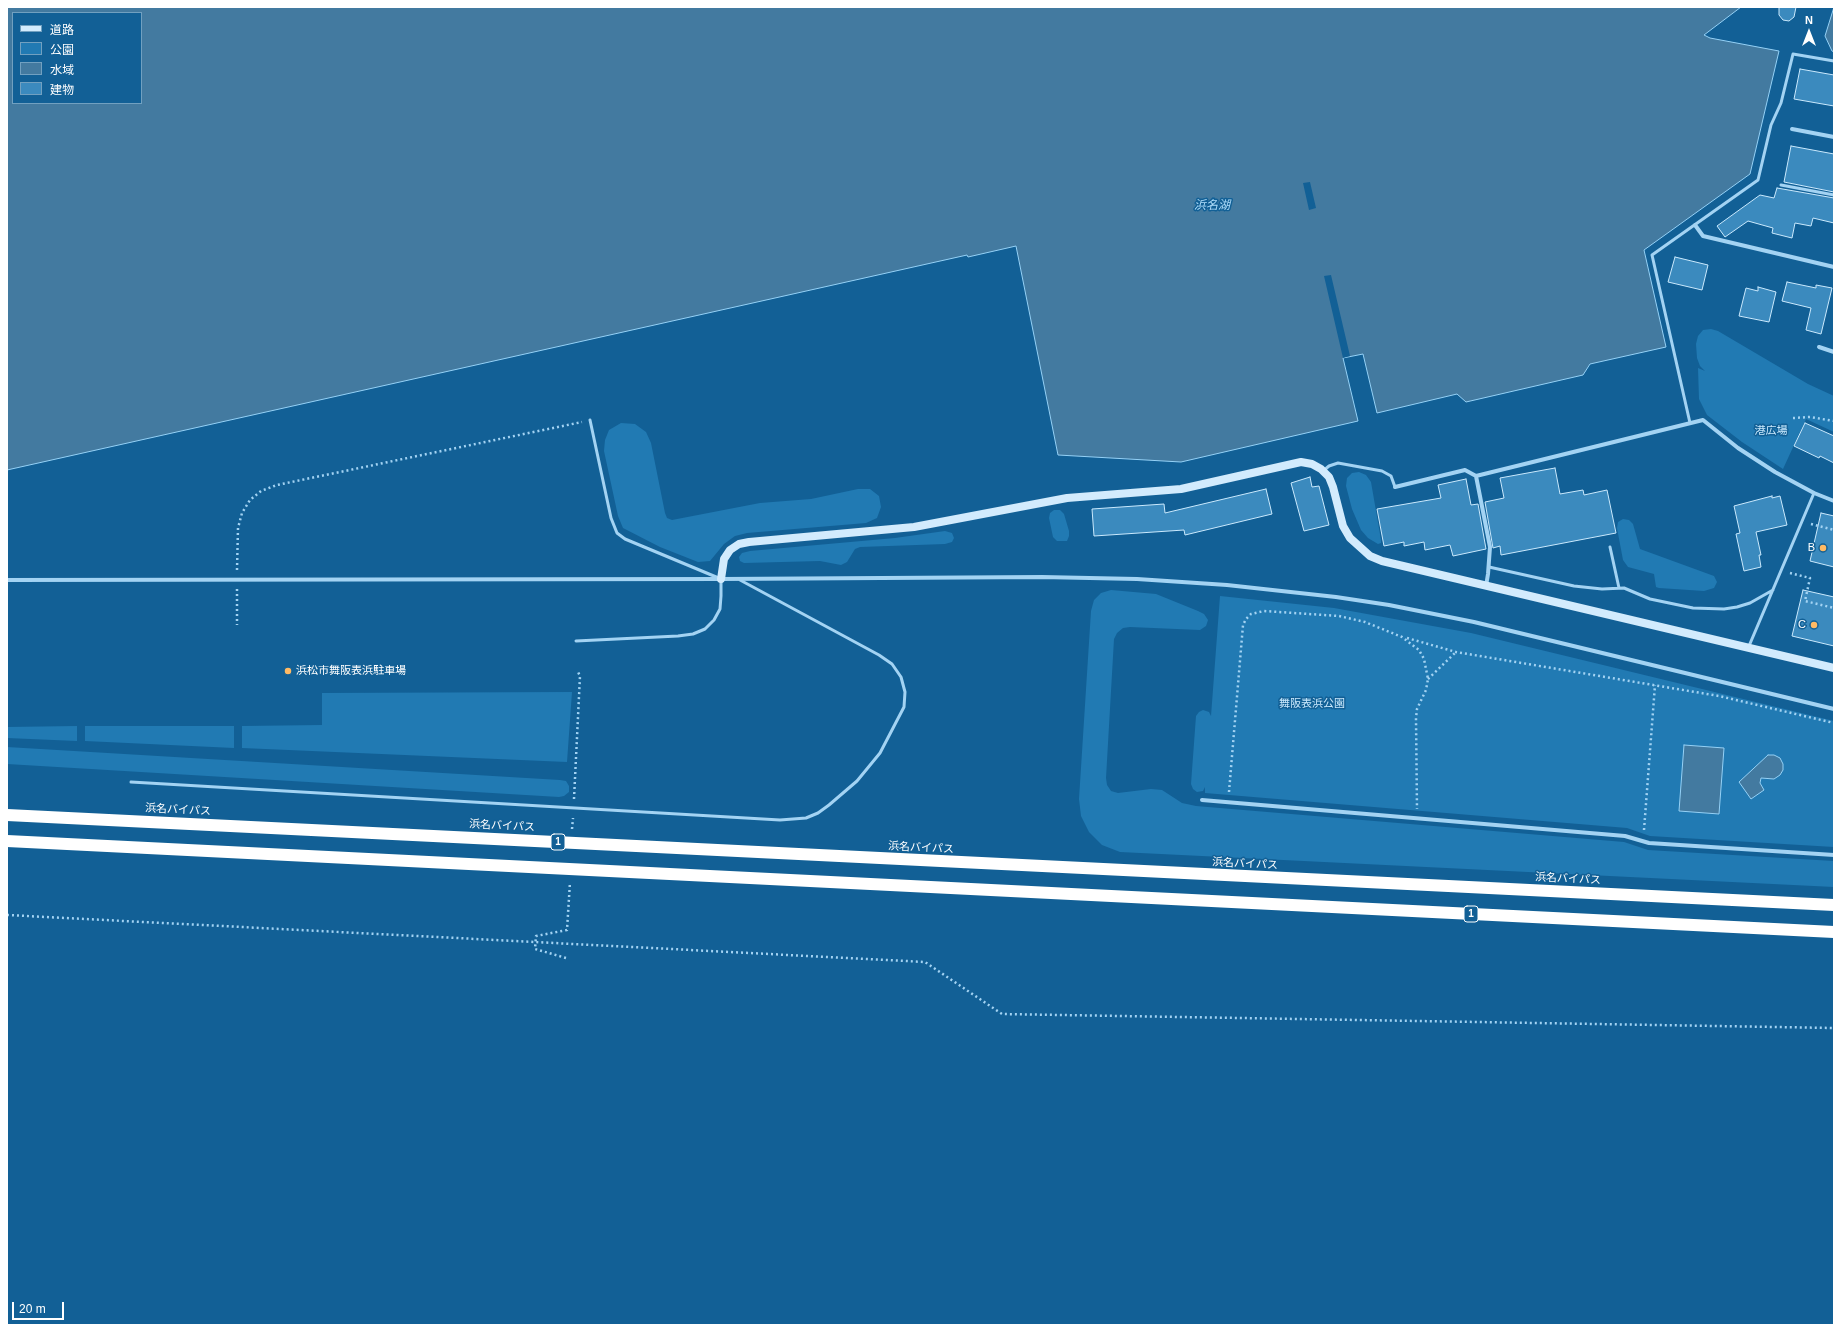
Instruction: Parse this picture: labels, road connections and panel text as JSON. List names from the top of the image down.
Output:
{
  "streets": {
    "highway": ["浜名バイパス", "1"]
  },
  "water": ["浜名湖"],
  "parks": ["港広場", "舞阪表浜公園"],
  "places": ["B", "C", "浜松市舞阪表浜駐車場"],
  "legend": [
    "道路",
    "公園",
    "水域",
    "建物"
  ],
  "scale_bar": "20 m",
  "north": "top"
}
